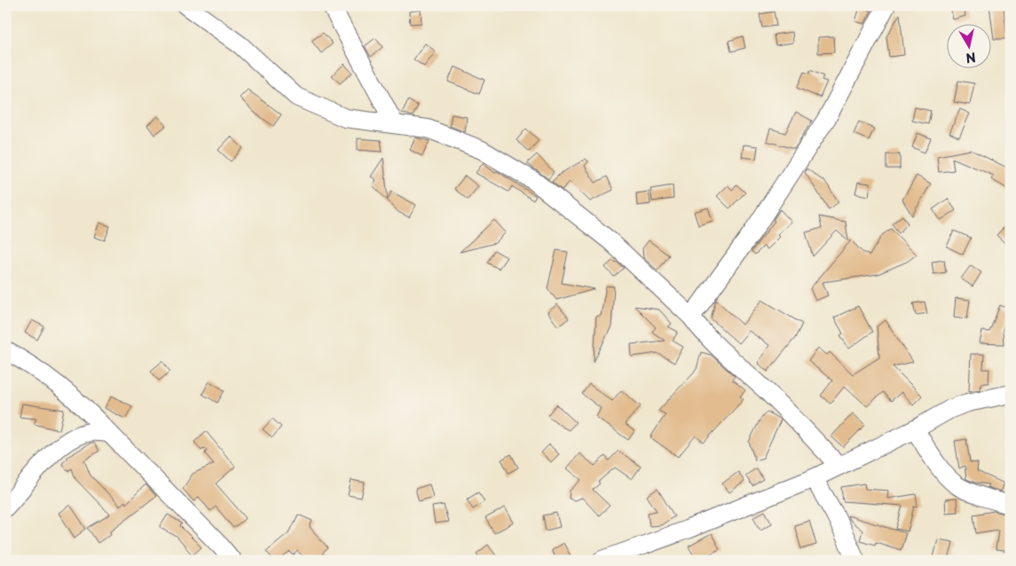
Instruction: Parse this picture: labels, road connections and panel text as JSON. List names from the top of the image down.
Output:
{
  "north": "bottom"
}
